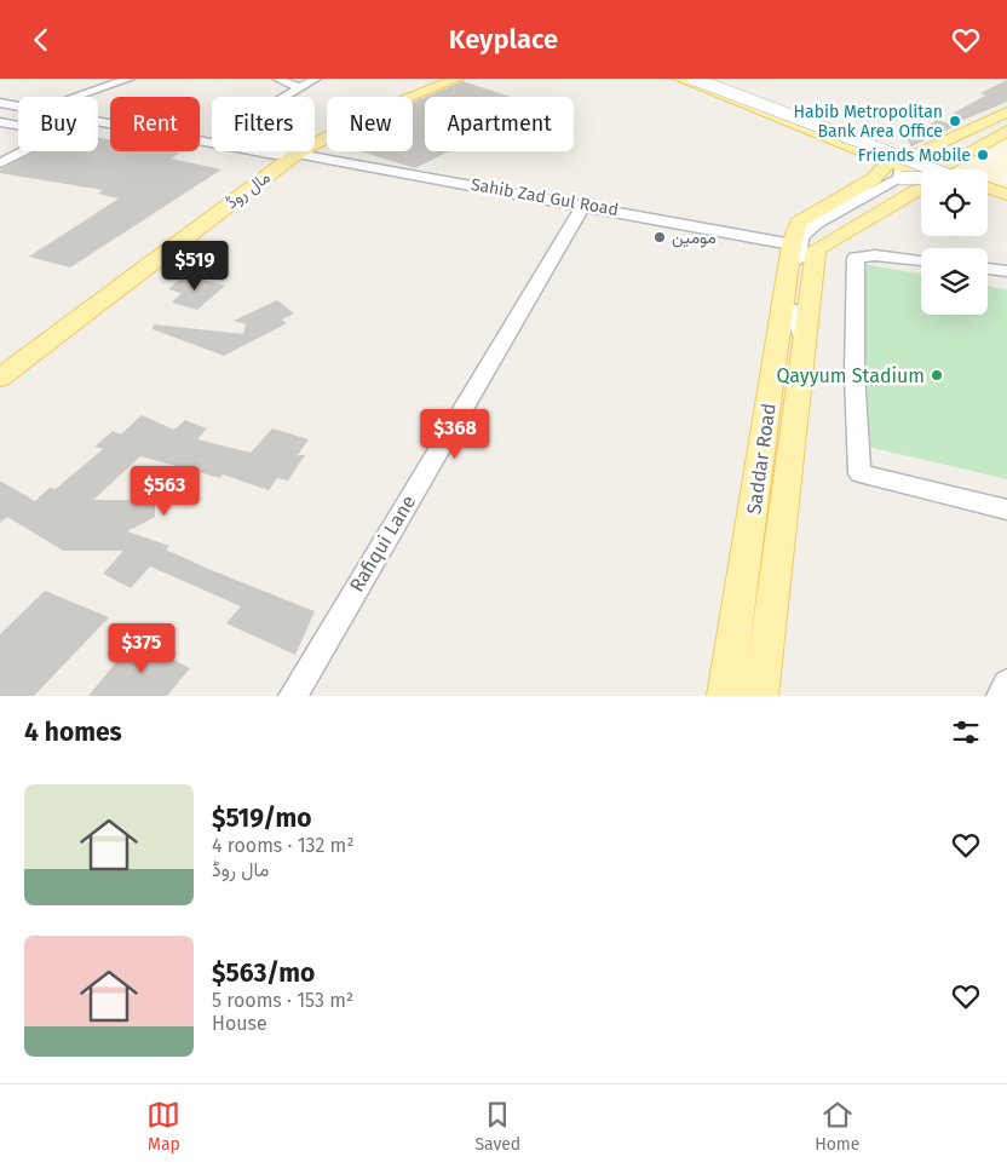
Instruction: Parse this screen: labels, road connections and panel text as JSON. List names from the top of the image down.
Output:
{
  "streets": {
    "main road": ["مال روڈ", "Saddar Road"],
    "street": ["Sahib Zad Gul Road", "Rafiqui Lane"]
  },
  "crossings": [
    ["مال روڈ", "Sahib Zad Gul Road"],
    ["Sahib Zad Gul Road", "Saddar Road"],
    ["Sahib Zad Gul Road", "Rafiqui Lane"]
  ],
  "places": [
    "Habib Metropolitan Bank Area Office",
    "Friends Mobile",
    "مومین",
    "Qayyum Stadium"
  ],
  "page": {
    "header": "Keyplace",
    "chip": [
      "Buy",
      "Rent",
      "Filters",
      "New",
      "Apartment"
    ],
    "price": [
      "$519",
      "$368",
      "$563",
      "$375"
    ],
    "heading": "4 homes",
    "list": [
      {
        "name": "$519/mo",
        "note": "4 rooms · 132 m² · مال روڈ"
      },
      {
        "name": "$563/mo",
        "note": "5 rooms · 153 m² · House"
      }
    ],
    "tabs": ["Map", "Saved", "Home"]
  }
}
